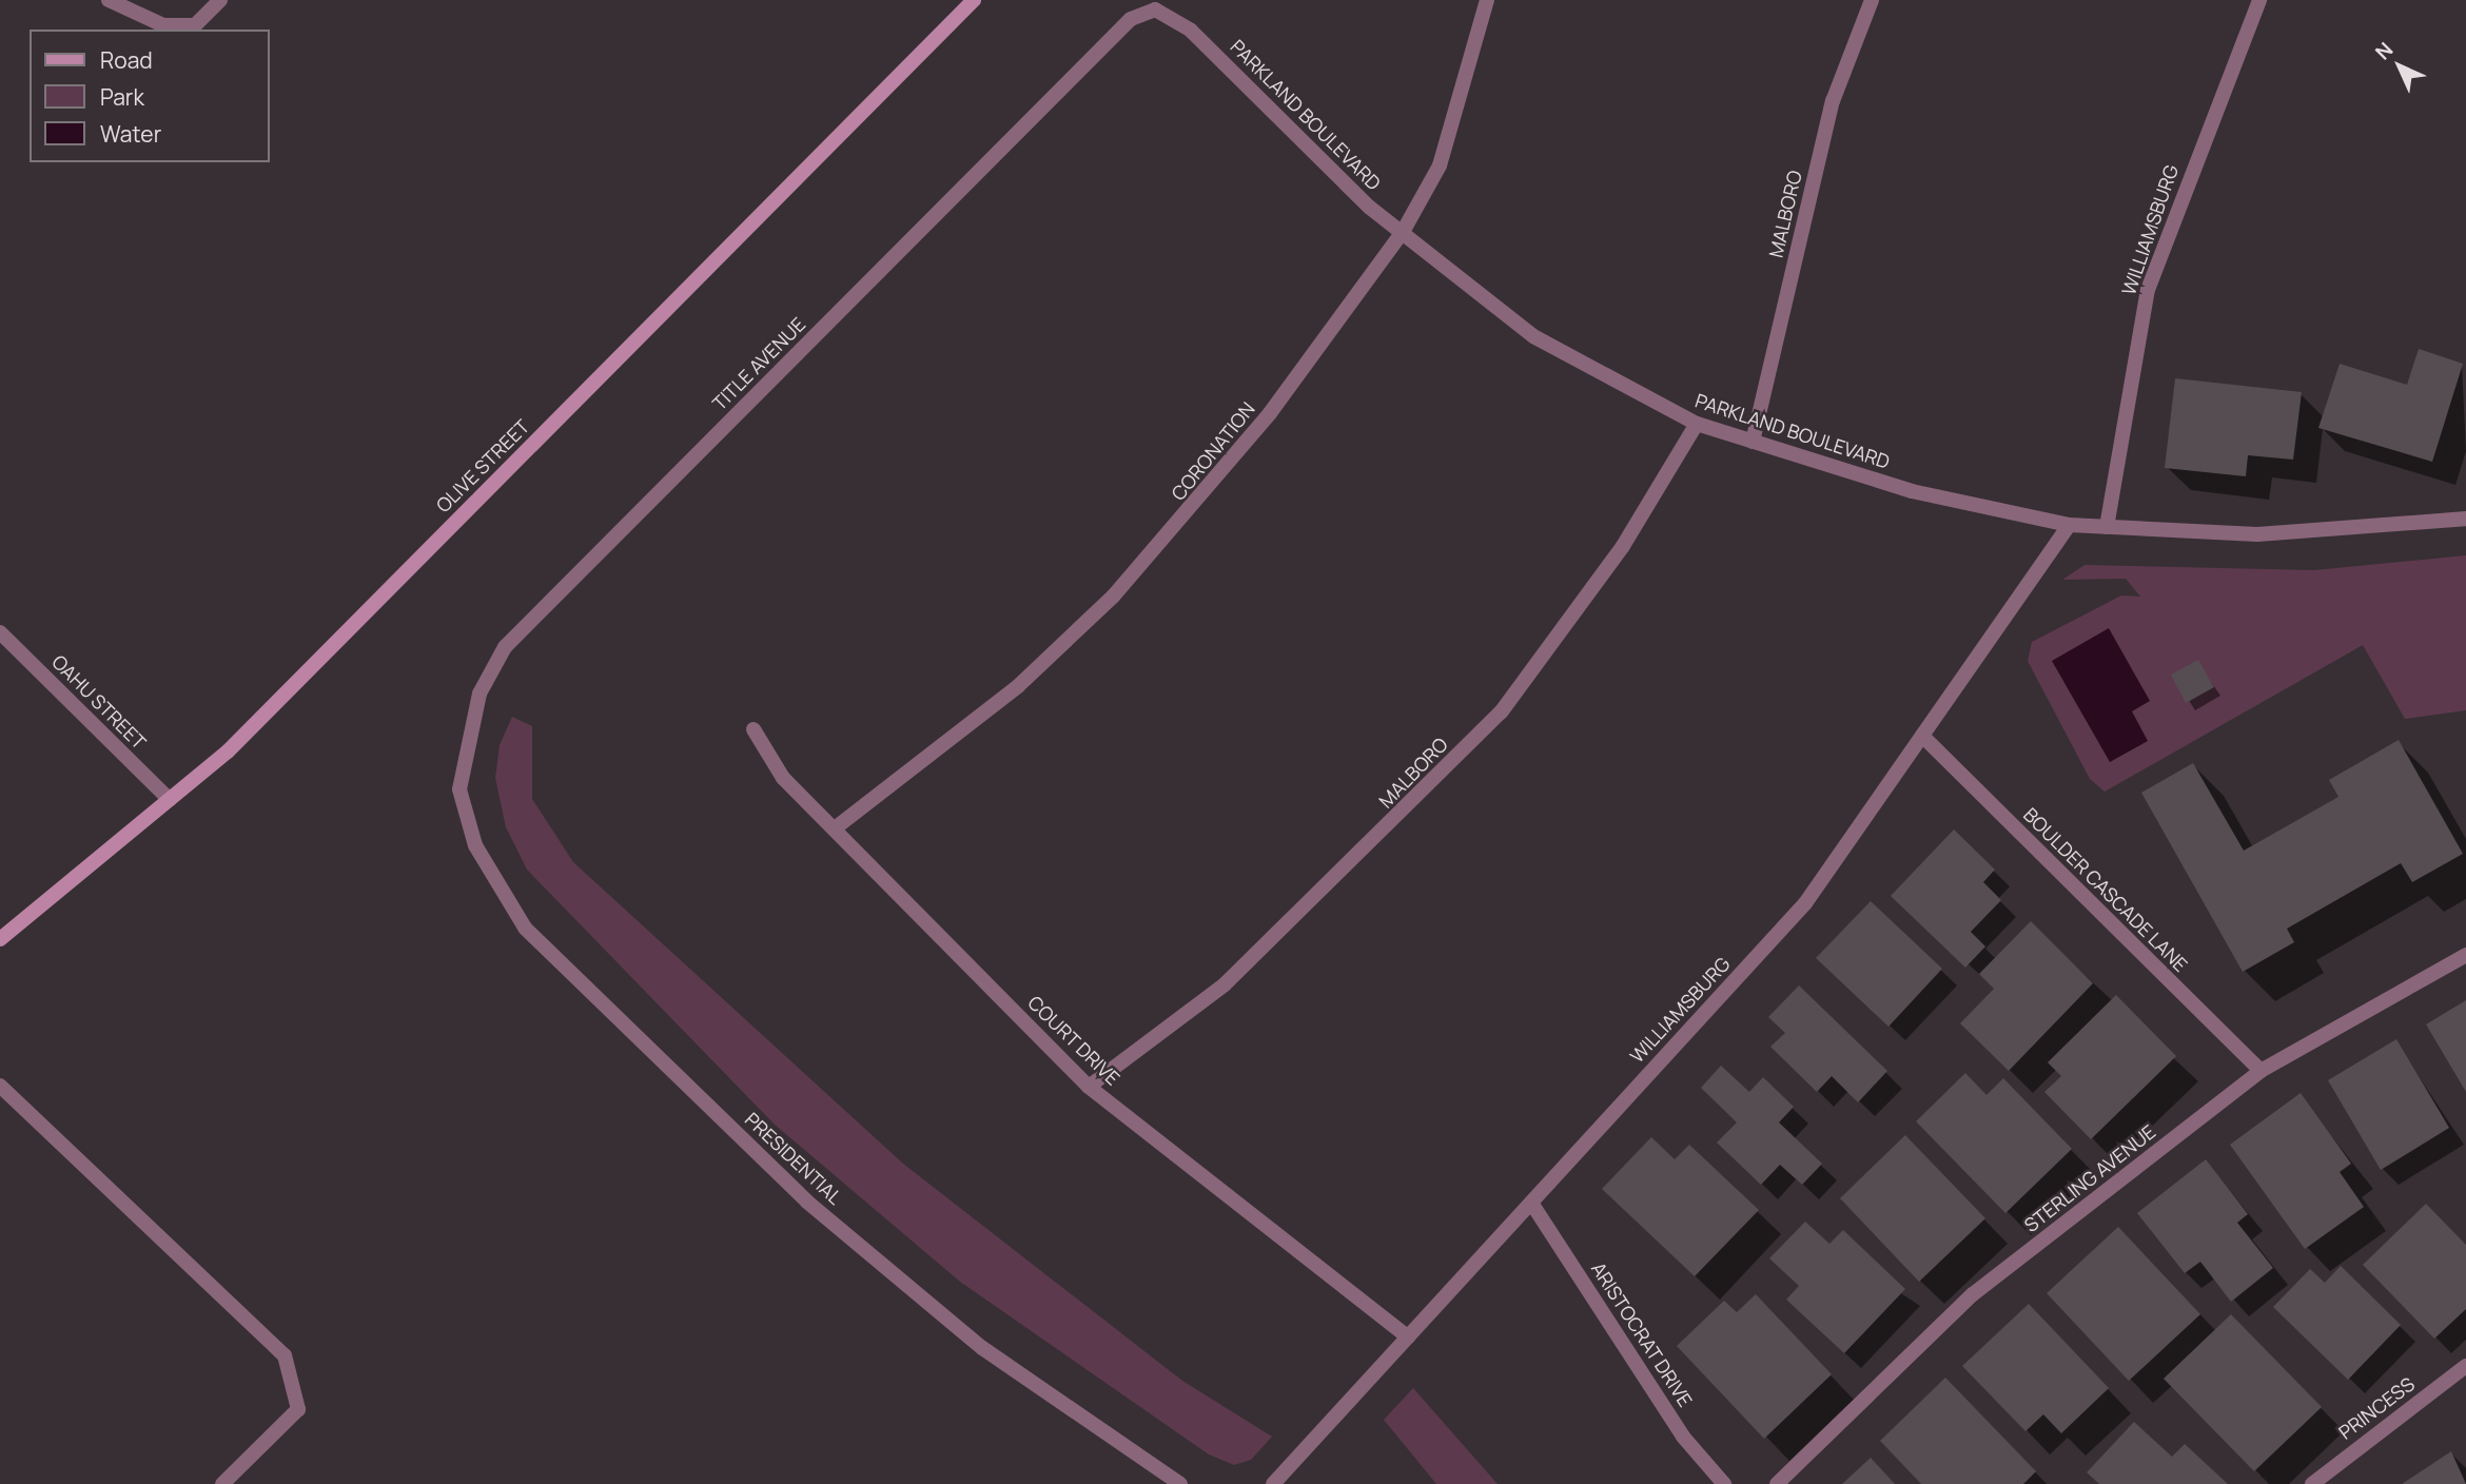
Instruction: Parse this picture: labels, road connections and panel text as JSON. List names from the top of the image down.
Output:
{
  "streets": {
    "street": [
      "PARKLAND BOULEVARD",
      "MALBORO",
      "WILLIAMSBURG",
      "TITLE AVENUE",
      "CORONATION",
      "OLIVE STREET",
      "OAHU STREET",
      "BOULDER CASCADE LANE",
      "COURT DRIVE",
      "PRESIDENTIAL",
      "STERLING AVENUE",
      "ARISTOCRAT DRIVE",
      "PRINCESS"
    ]
  },
  "crossings": [
    ["PARKLAND BOULEVARD", "MALBORO"],
    ["PARKLAND BOULEVARD", "WILLIAMSBURG"],
    ["PARKLAND BOULEVARD", "TITLE AVENUE"],
    ["PARKLAND BOULEVARD", "CORONATION"],
    ["MALBORO", "COURT DRIVE"],
    ["WILLIAMSBURG", "BOULDER CASCADE LANE"],
    ["WILLIAMSBURG", "COURT DRIVE"],
    ["WILLIAMSBURG", "ARISTOCRAT DRIVE"],
    ["TITLE AVENUE", "PRESIDENTIAL"],
    ["CORONATION", "COURT DRIVE"],
    ["OLIVE STREET", "OAHU STREET"],
    ["BOULDER CASCADE LANE", "STERLING AVENUE"]
  ],
  "legend": ["Road", "Park", "Water"],
  "north": "top left"
}
